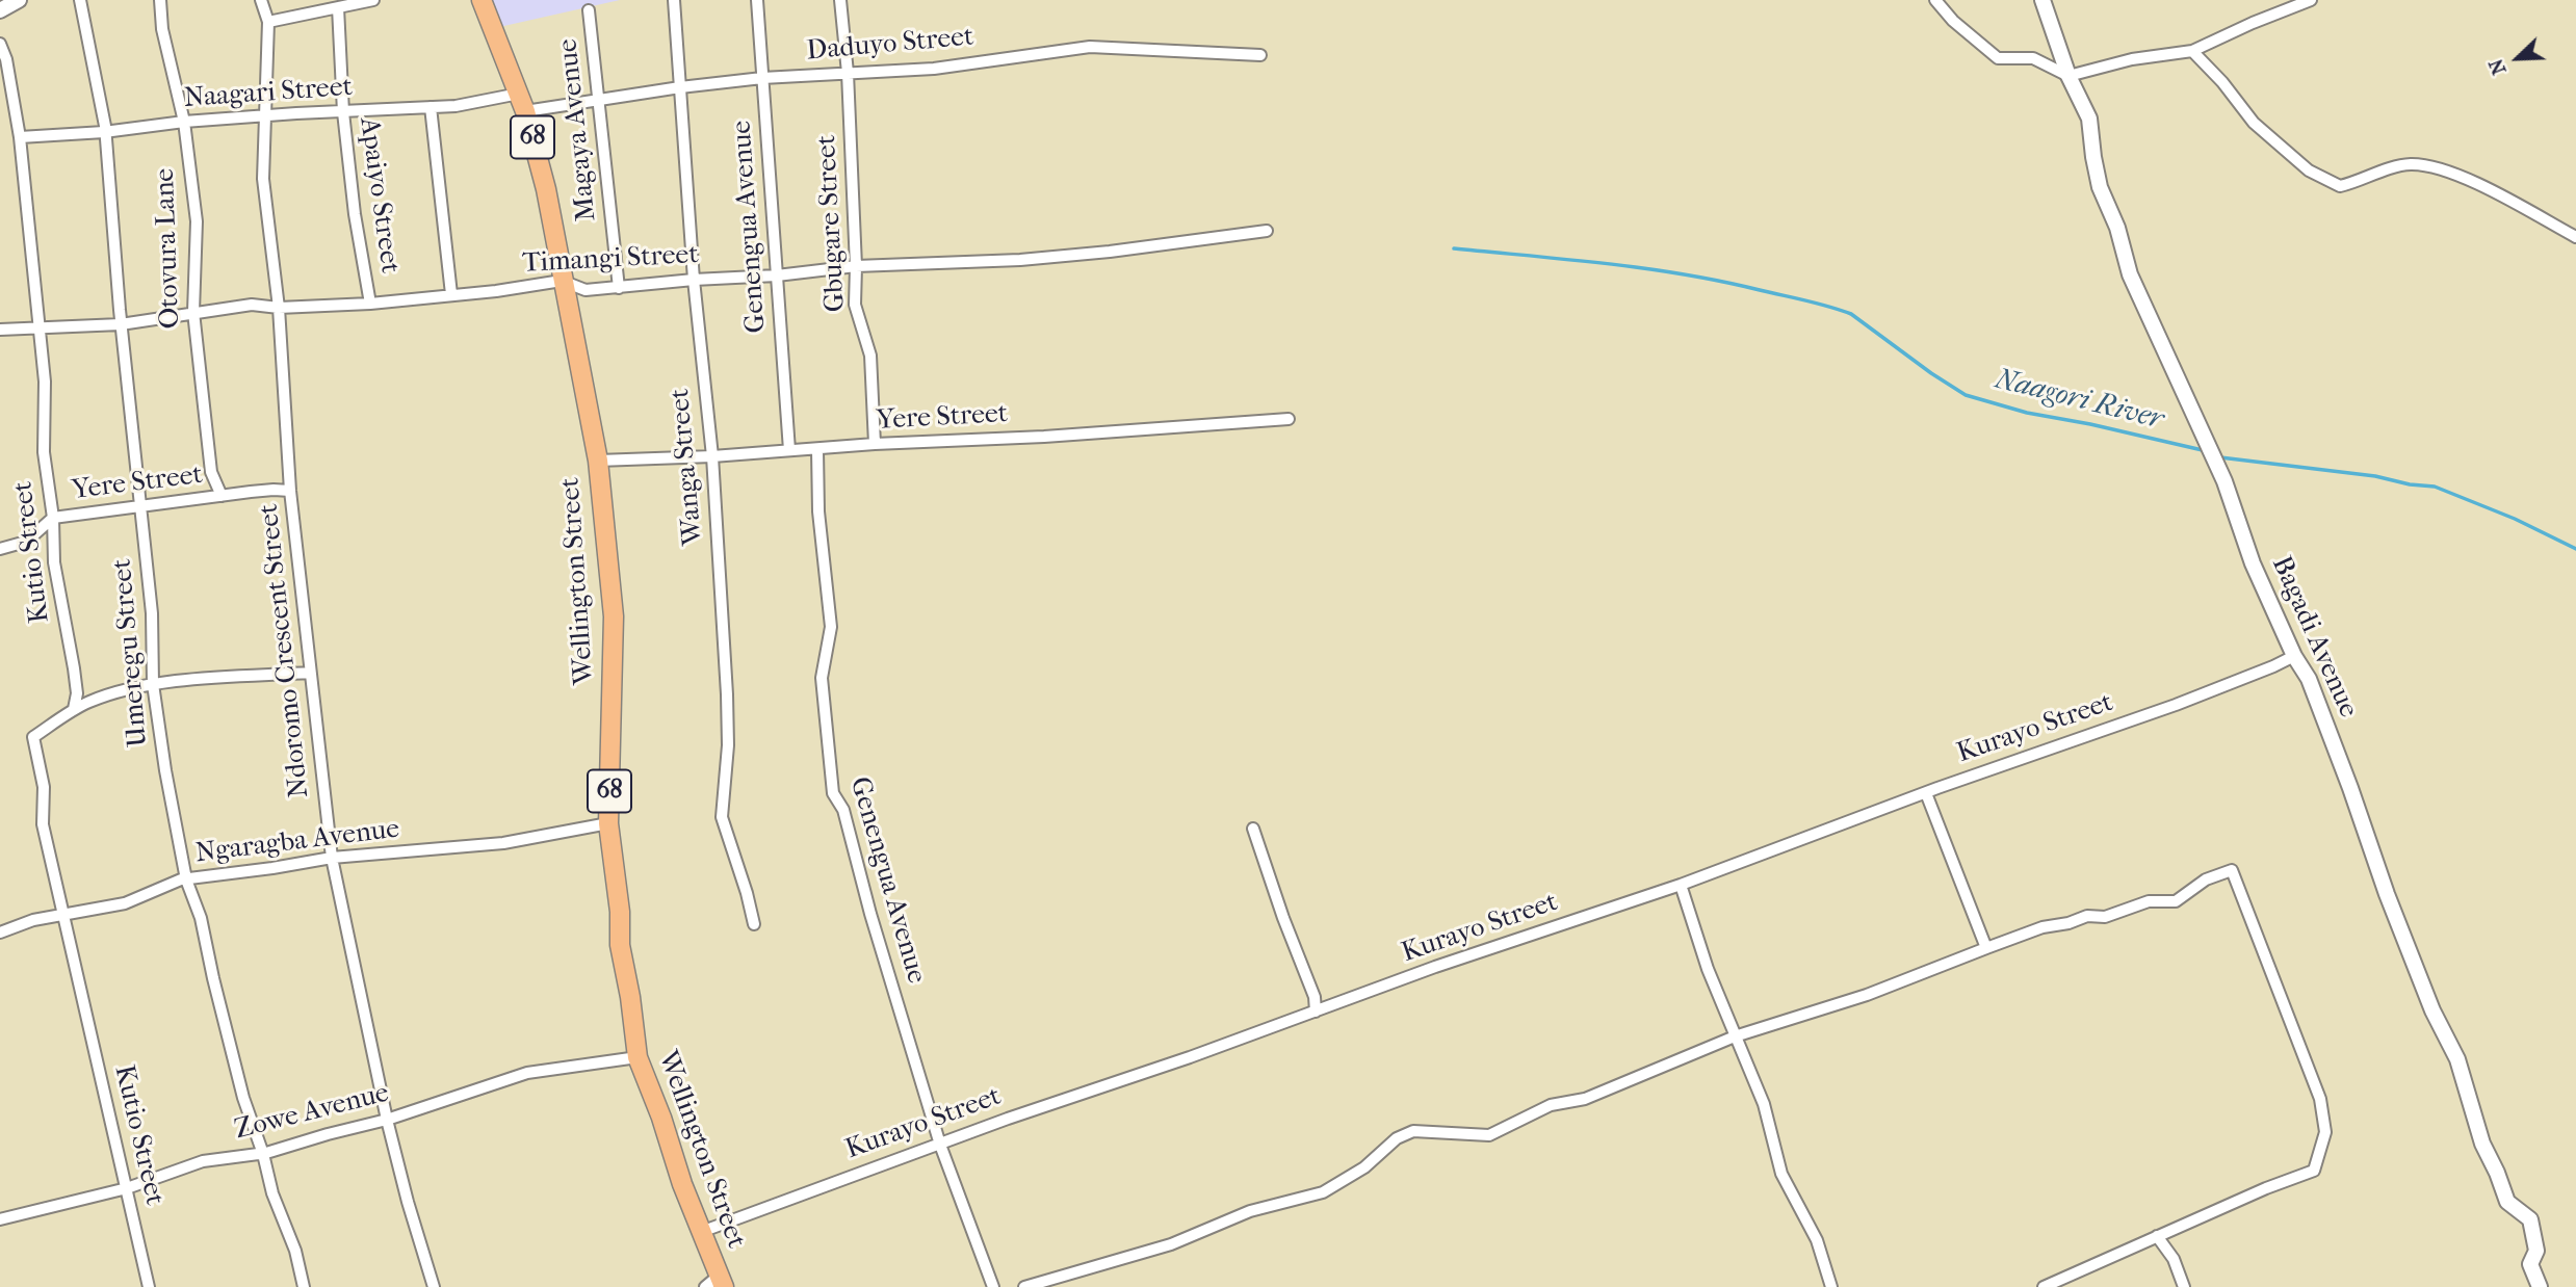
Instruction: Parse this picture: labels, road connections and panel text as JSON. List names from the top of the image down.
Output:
{
  "streets": {
    "main road": ["68", "Wellington Street"],
    "street": [
      "Daduyo Street",
      "Naagari Street",
      "Magaya Avenue",
      "Apaiyo Street",
      "Gbugare Street",
      "Genengua Avenue",
      "Otovura Lane",
      "Timangi Street",
      "Yere Street",
      "Wanga Street",
      "Kutio Street",
      "Bagadi Avenue",
      "Ndoromo Crescent Street",
      "Umeregu Street",
      "Kurayo Street",
      "Ngaragba Avenue",
      "Zowe Avenue"
    ]
  },
  "crossings": [
    ["Daduyo Street", "Magaya Avenue"],
    ["Daduyo Street", "Gbugare Street"],
    ["Daduyo Street", "Genengua Avenue"],
    ["Daduyo Street", "Wanga Street"],
    ["Daduyo Street", "Wellington Street"],
    ["Naagari Street", "Apaiyo Street"],
    ["Naagari Street", "Otovura Lane"],
    ["Naagari Street", "Kutio Street"],
    ["Naagari Street", "Wellington Street"],
    ["Naagari Street", "Ndoromo Crescent Street"],
    ["Naagari Street", "Umeregu Street"],
    ["Magaya Avenue", "Timangi Street"],
    ["Apaiyo Street", "Timangi Street"],
    ["Gbugare Street", "Timangi Street"],
    ["Gbugare Street", "Yere Street"],
    ["Genengua Avenue", "Timangi Street"],
    ["Genengua Avenue", "Yere Street"],
    ["Genengua Avenue", "Kurayo Street"],
    ["Otovura Lane", "Timangi Street"],
    ["Otovura Lane", "Yere Street"],
    ["Timangi Street", "Wanga Street"],
    ["Timangi Street", "Kutio Street"],
    ["Timangi Street", "Wellington Street"],
    ["Timangi Street", "Ndoromo Crescent Street"],
    ["Timangi Street", "Umeregu Street"],
    ["Yere Street", "Wanga Street"],
    ["Yere Street", "Kutio Street"],
    ["Yere Street", "Wellington Street"],
    ["Yere Street", "Ndoromo Crescent Street"],
    ["Yere Street", "Umeregu Street"],
    ["Kutio Street", "Ngaragba Avenue"],
    ["Kutio Street", "Zowe Avenue"],
    ["Wellington Street", "Kurayo Street"],
    ["Wellington Street", "Ngaragba Avenue"],
    ["Wellington Street", "Zowe Avenue"],
    ["Bagadi Avenue", "Kurayo Street"],
    ["Ndoromo Crescent Street", "Ngaragba Avenue"],
    ["Ndoromo Crescent Street", "Zowe Avenue"],
    ["Umeregu Street", "Ngaragba Avenue"],
    ["Umeregu Street", "Zowe Avenue"]
  ],
  "water": ["Naagori River"],
  "north": "bottom left"
}
